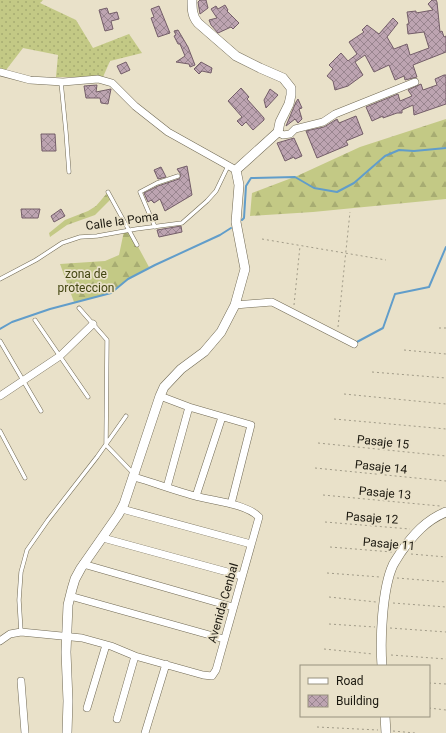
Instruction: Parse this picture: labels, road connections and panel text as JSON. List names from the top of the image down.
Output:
{
  "streets": {
    "street": ["Avenida Cenbal"],
    "lane": ["Calle la Poma"],
    "path": [
      "Pasaje 15",
      "Pasaje 14",
      "Pasaje 13",
      "Pasaje 12",
      "Pasaje 11"
    ]
  },
  "parks": ["zona de proteccion"],
  "legend": ["Road", "Building"]
}
